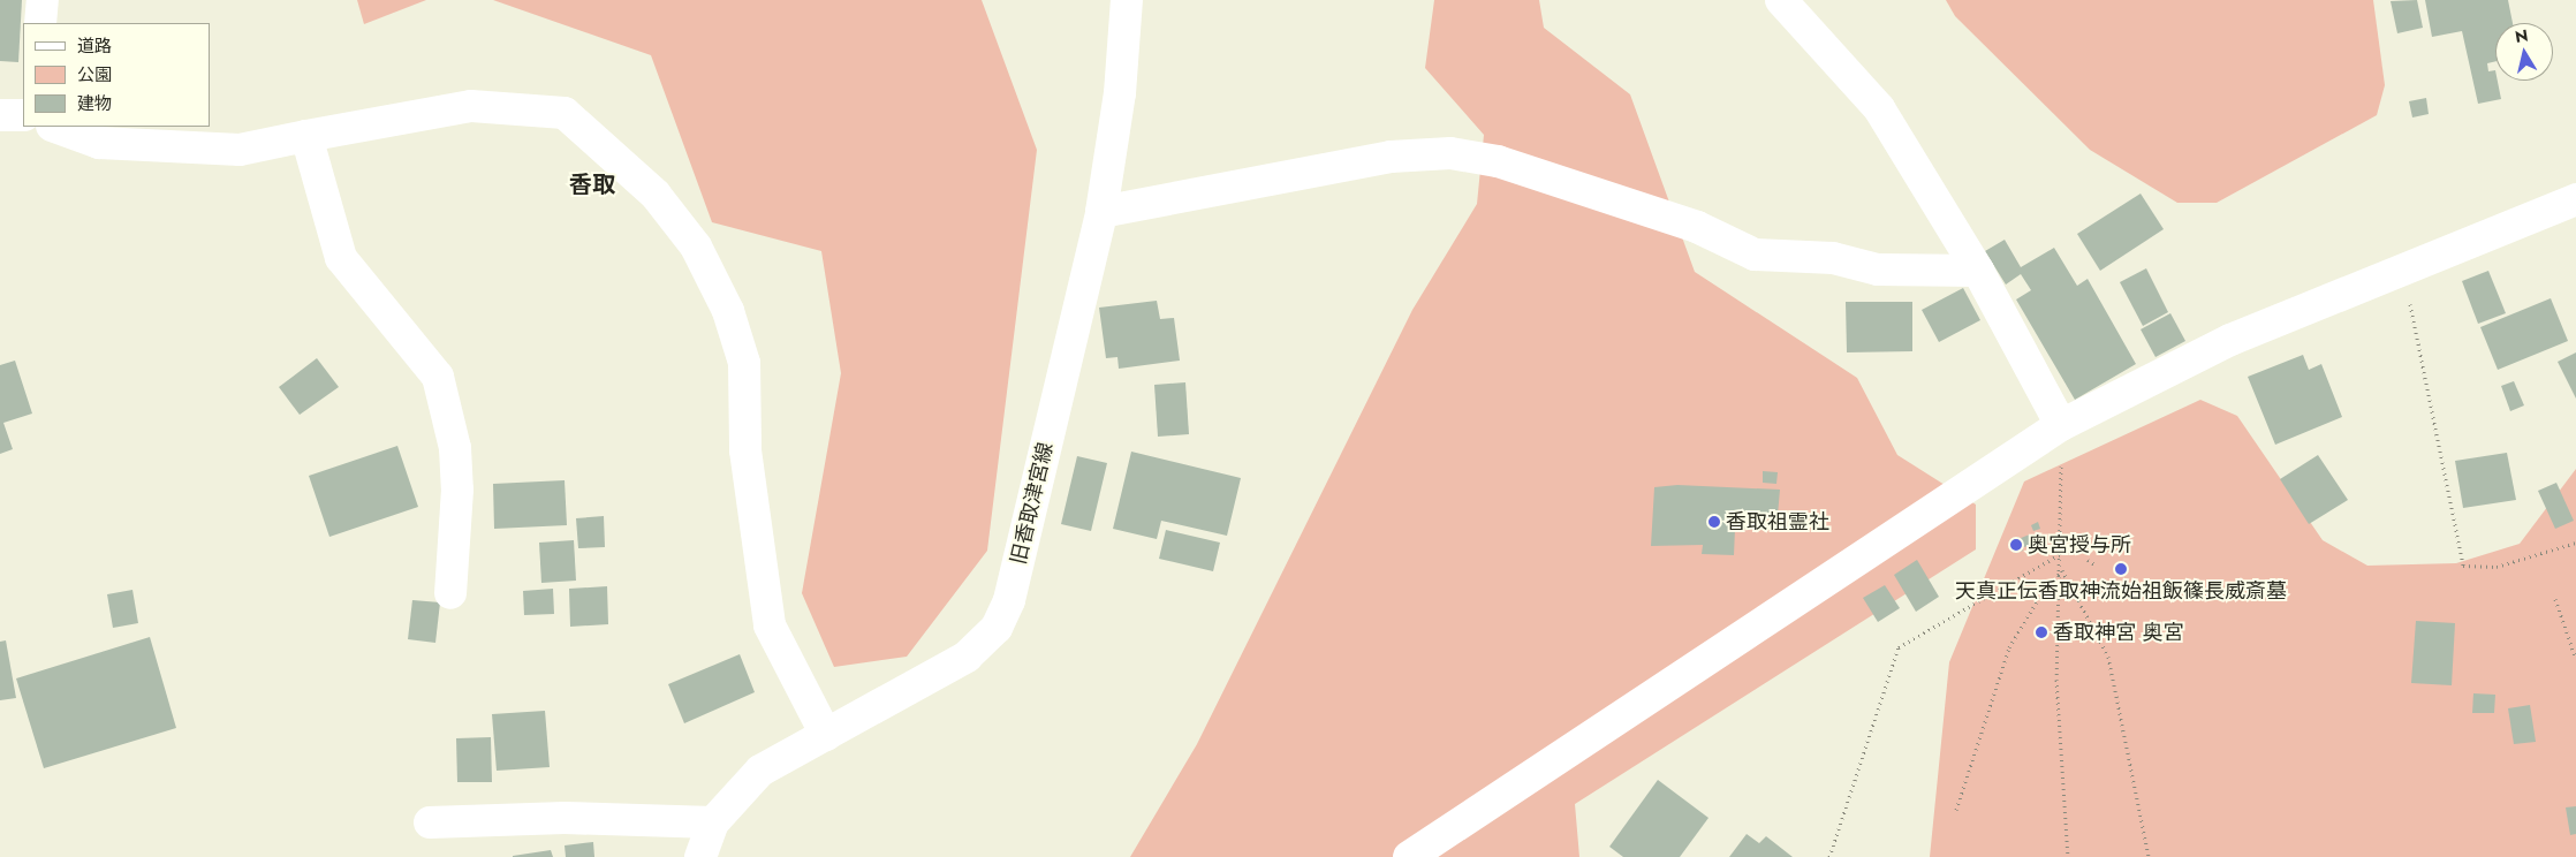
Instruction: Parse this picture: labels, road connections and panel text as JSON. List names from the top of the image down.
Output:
{
  "streets": {
    "street": ["旧香取津宮線"]
  },
  "districts": ["香取"],
  "places": [
    "香取祖霊社",
    "奥宮授与所",
    "天真正伝香取神流始祖飯篠長威斎墓",
    "香取神宮 奥宮"
  ],
  "legend": ["道路", "公園", "建物"],
  "north": "top"
}
